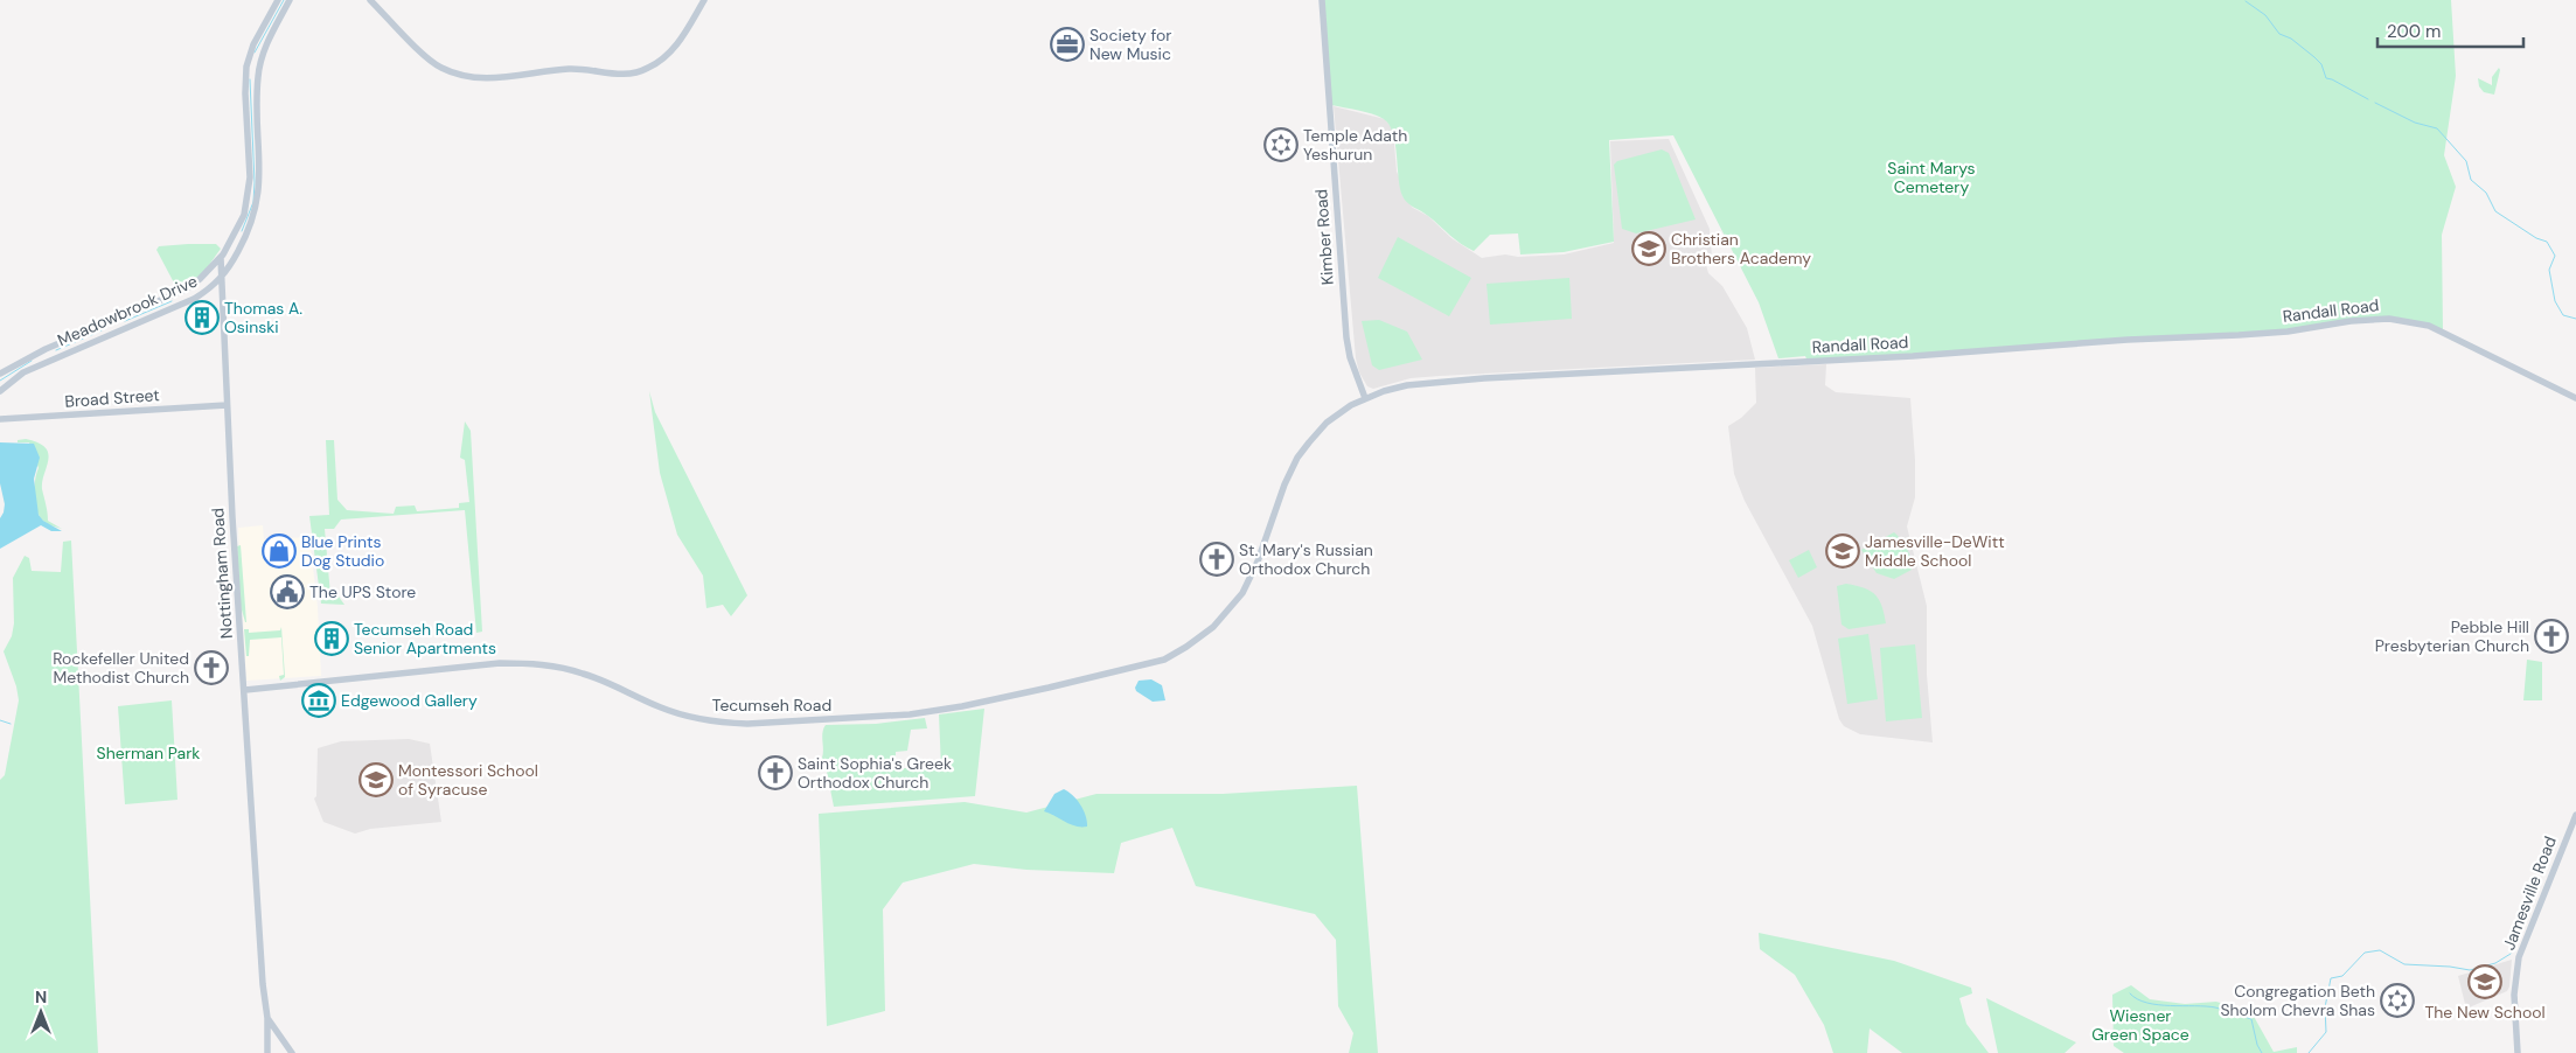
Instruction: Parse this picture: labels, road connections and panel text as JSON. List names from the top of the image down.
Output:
{
  "streets": {
    "street": [
      "Kimber Road",
      "Meadowbrook Drive",
      "Randall Road",
      "Broad Street",
      "Nottingham Road",
      "Tecumseh Road",
      "Jamesville Road"
    ]
  },
  "crossings": [
    ["Kimber Road", "Randall Road"],
    ["Meadowbrook Drive", "Nottingham Road"],
    ["Randall Road", "Tecumseh Road"],
    ["Broad Street", "Nottingham Road"],
    ["Nottingham Road", "Tecumseh Road"]
  ],
  "parks": ["Saint Marys Cemetery", "Sherman Park", "Wiesner Green Space"],
  "places": {
    "office": ["Society for New Music"],
    "synagogue": ["Temple Adath Yeshurun", "Congregation Beth Sholom Chevra Shas"],
    "school or university": [
      "Christian Brothers Academy",
      "Jamesville-DeWitt Middle School",
      "Montessori School of Syracuse",
      "The New School"
    ],
    "building": ["Thomas A. Osinski", "Tecumseh Road Senior Apartments"],
    "shop": ["Blue Prints Dog Studio"],
    "church": [
      "St. Mary's Russian Orthodox Church",
      "Pebble Hill Presbyterian Church",
      "Rockefeller United Methodist Church",
      "Saint Sophia's Greek Orthodox Church"
    ],
    "public building": ["The UPS Store"],
    "museum": ["Edgewood Gallery"]
  },
  "scale_bar": "200 m",
  "north": "top"
}
